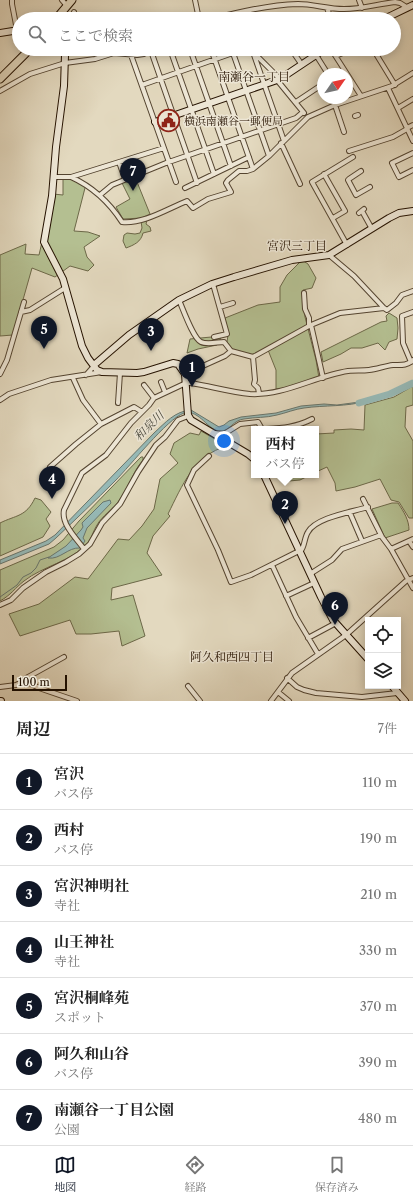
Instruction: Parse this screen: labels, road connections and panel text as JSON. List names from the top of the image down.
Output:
{
  "districts": ["南瀬谷一丁目", "宮沢三丁目", "阿久和西四丁目"],
  "water": ["和泉川"],
  "places": {
    "public building": ["横浜南瀬谷一郵便局"]
  },
  "scale_bar": "100 m",
  "north": "top right",
  "page": {
    "search": "ここで検索",
    "pins": [
      "7",
      "5",
      "3",
      "1",
      "4",
      "2",
      "6"
    ],
    "popup": ["西村", "バス停"],
    "scale": "100 m",
    "heading": ["周辺", "7件"],
    "list": [
      {
        "mark": "1",
        "name": "宮沢",
        "note": "バス停",
        "value": "110 m"
      },
      {
        "mark": "2",
        "name": "西村",
        "note": "バス停",
        "value": "190 m"
      },
      {
        "mark": "3",
        "name": "宮沢神明社",
        "note": "寺社",
        "value": "210 m"
      },
      {
        "mark": "4",
        "name": "山王神社",
        "note": "寺社",
        "value": "330 m"
      },
      {
        "mark": "5",
        "name": "宮沢桐峰苑",
        "note": "スポット",
        "value": "370 m"
      },
      {
        "mark": "6",
        "name": "阿久和山谷",
        "note": "バス停",
        "value": "390 m"
      },
      {
        "mark": "7",
        "name": "南瀬谷一丁目公園",
        "note": "公園",
        "value": "480 m"
      }
    ],
    "nav": ["地図", "経路", "保存済み"]
  }
}
